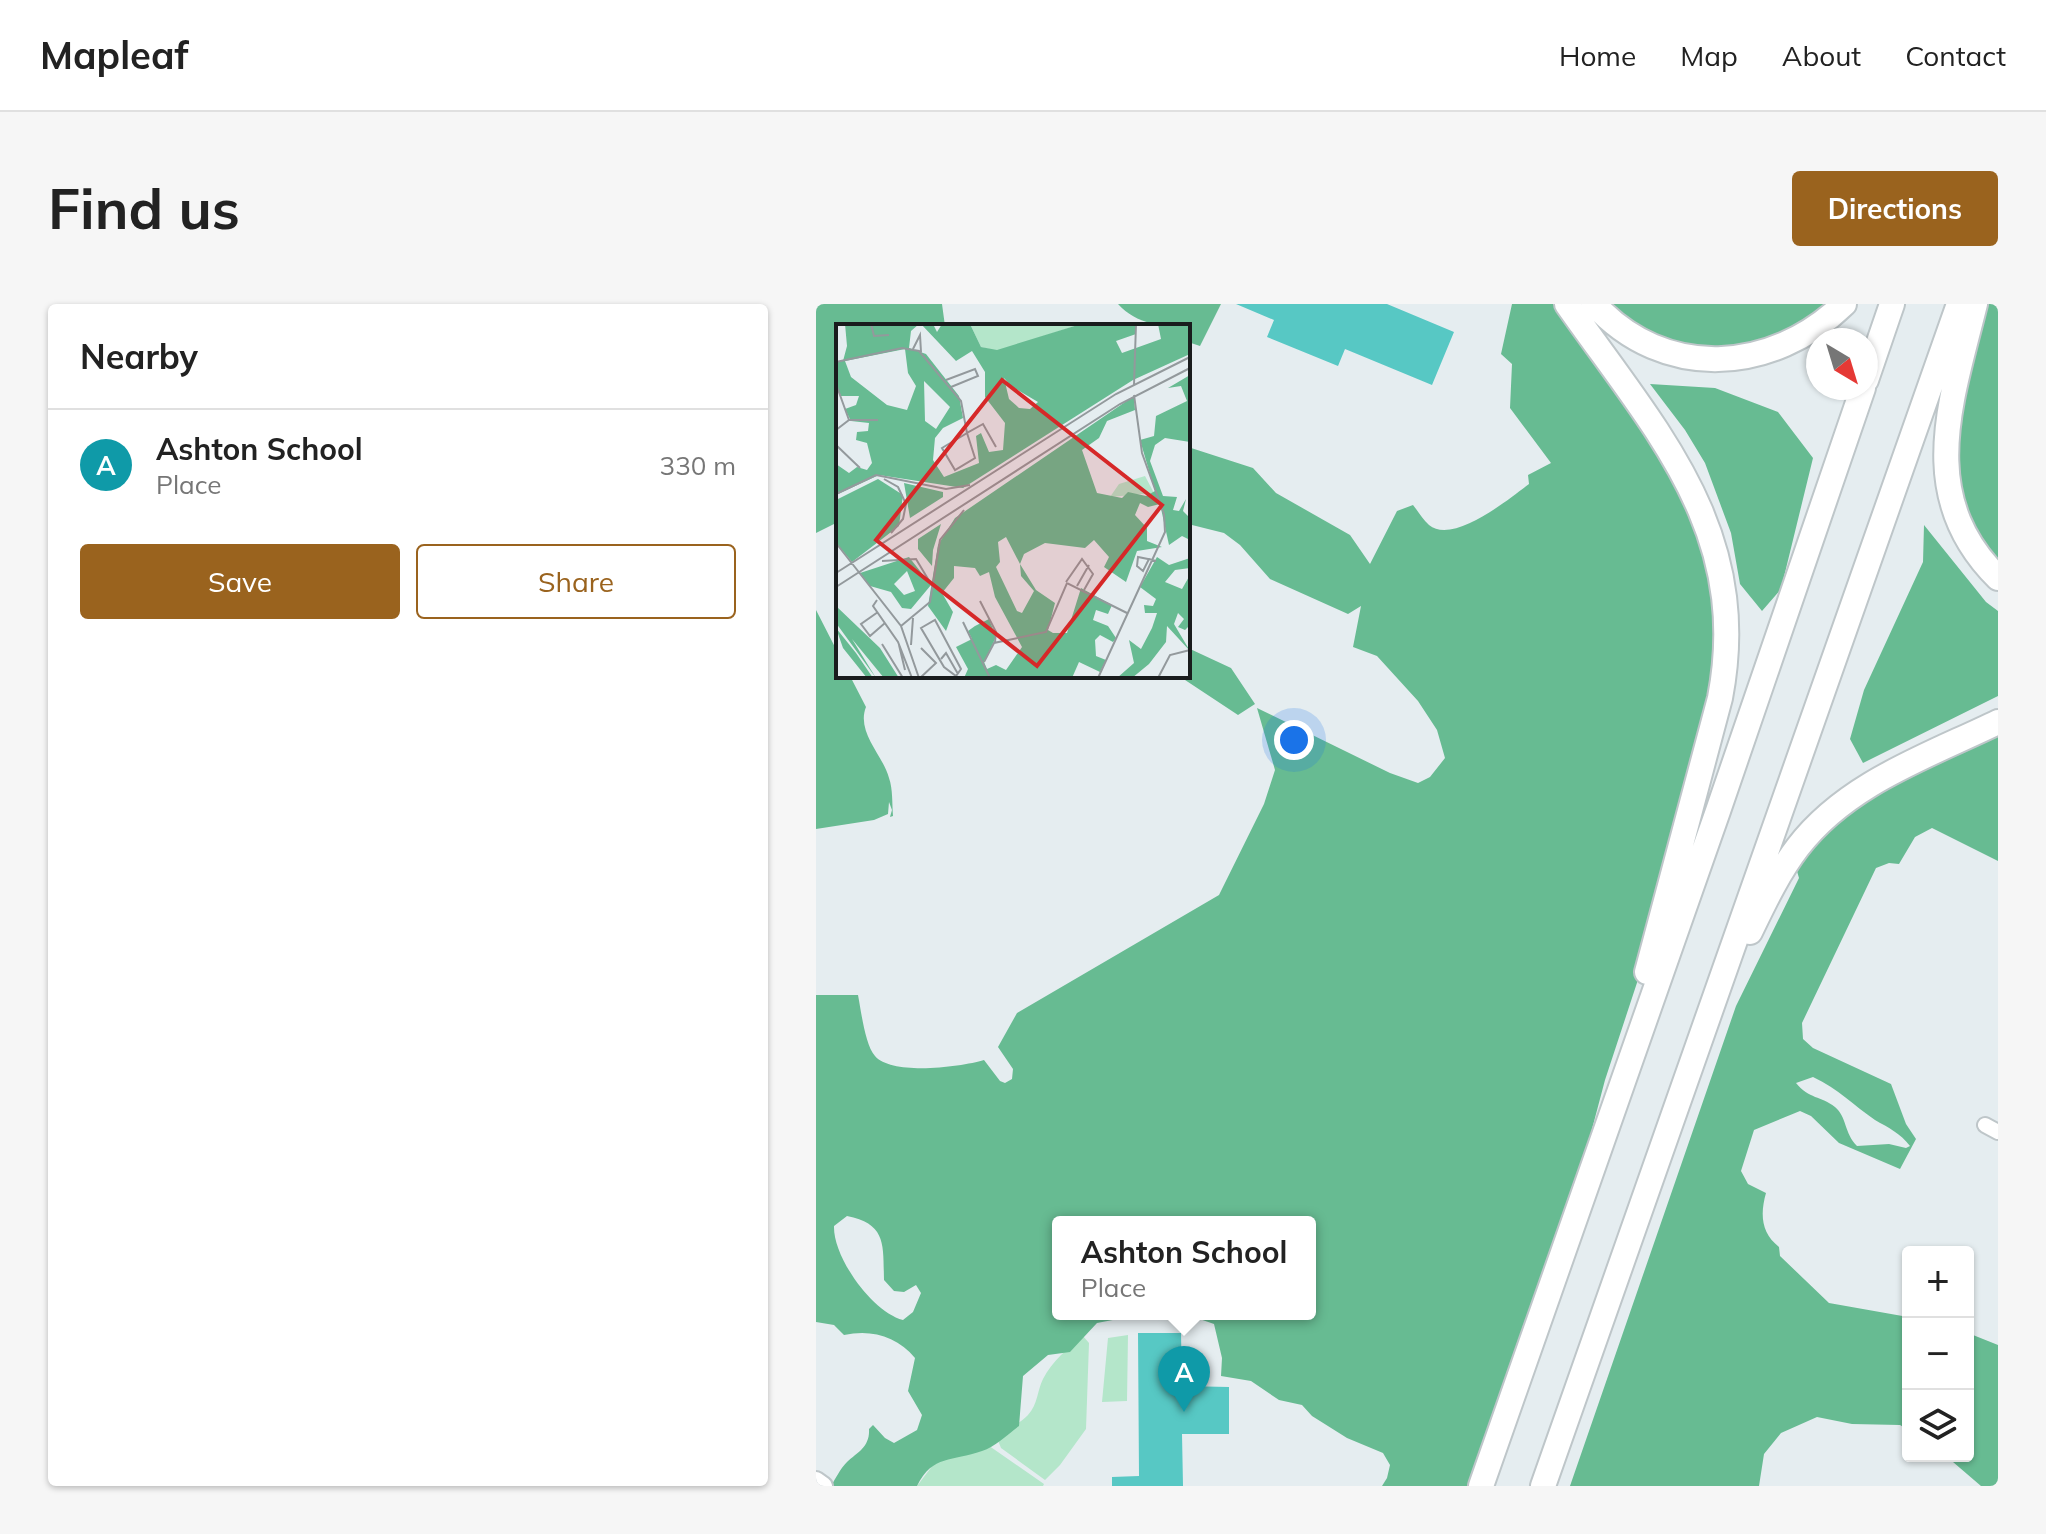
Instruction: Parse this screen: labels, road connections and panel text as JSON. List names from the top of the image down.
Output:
{
  "north": "bottom right",
  "page": {
    "header": "Mapleaf",
    "nav": [
      "Home",
      "Map",
      "About",
      "Contact"
    ],
    "buttons": [
      "Directions",
      ["Save", "Share"]
    ],
    "title": "Find us",
    "heading": "Nearby",
    "list": [
      {
        "mark": "A",
        "name": "Ashton School",
        "note": "Place",
        "value": "330 m"
      }
    ],
    "popup": ["Ashton School", "Place"],
    "map_buttons": ["+", "−"],
    "pins": "A"
  }
}
